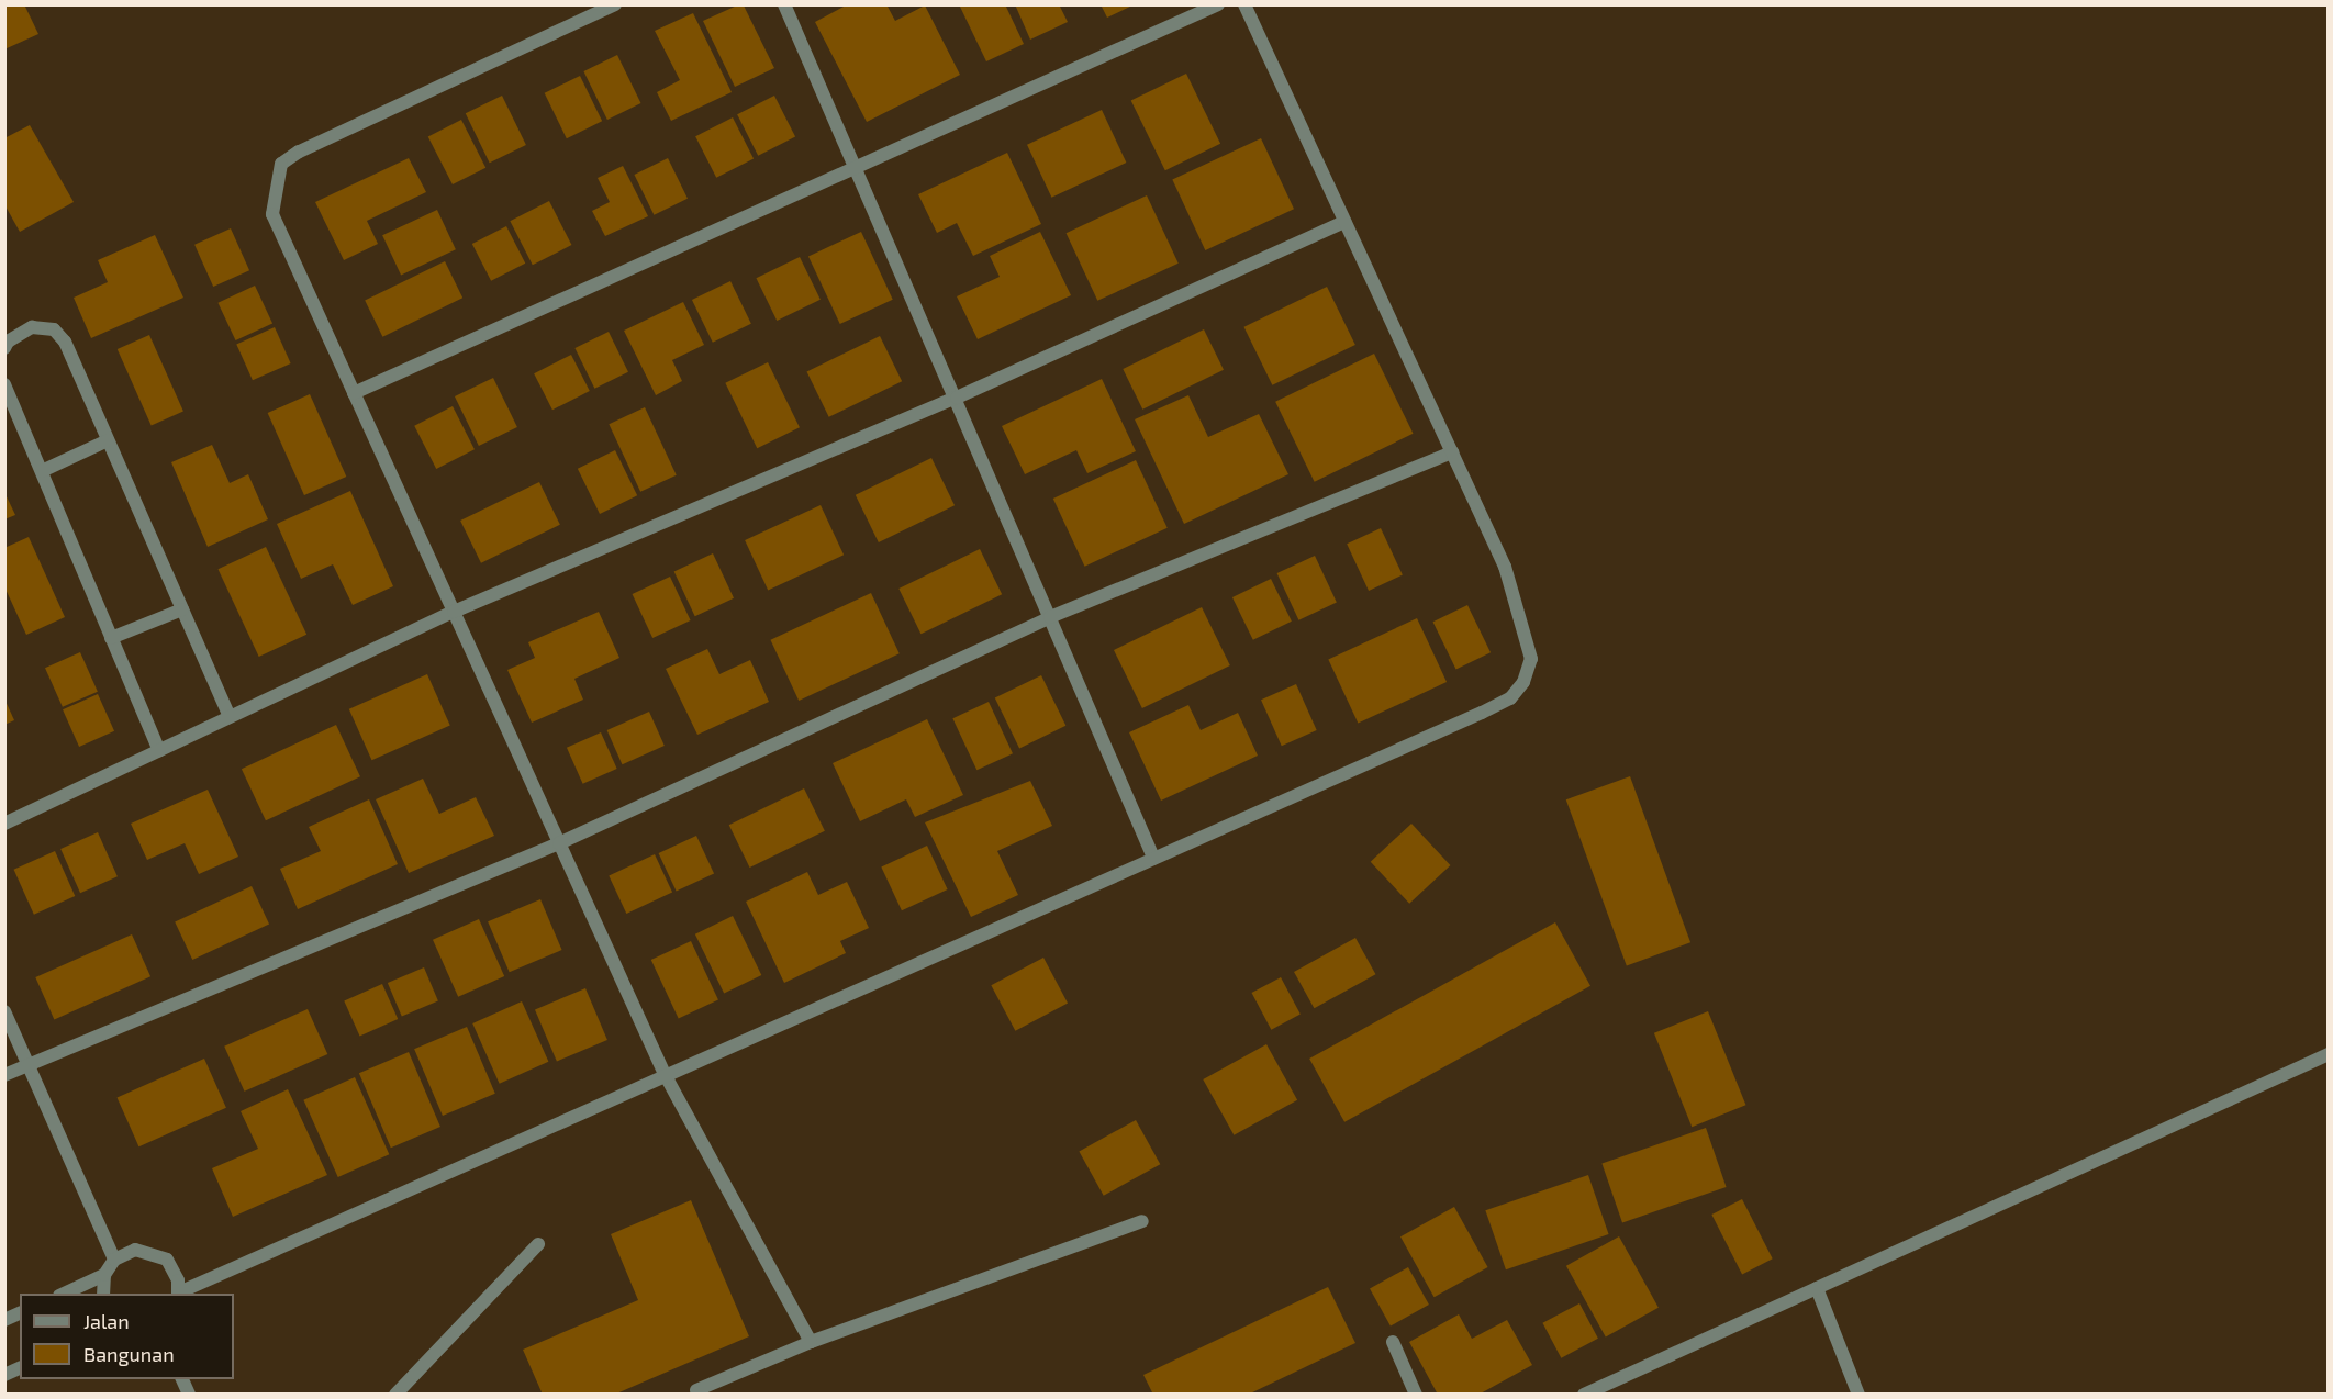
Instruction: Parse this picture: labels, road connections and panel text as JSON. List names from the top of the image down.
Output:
{
  "legend": ["Jalan", "Bangunan"]
}
